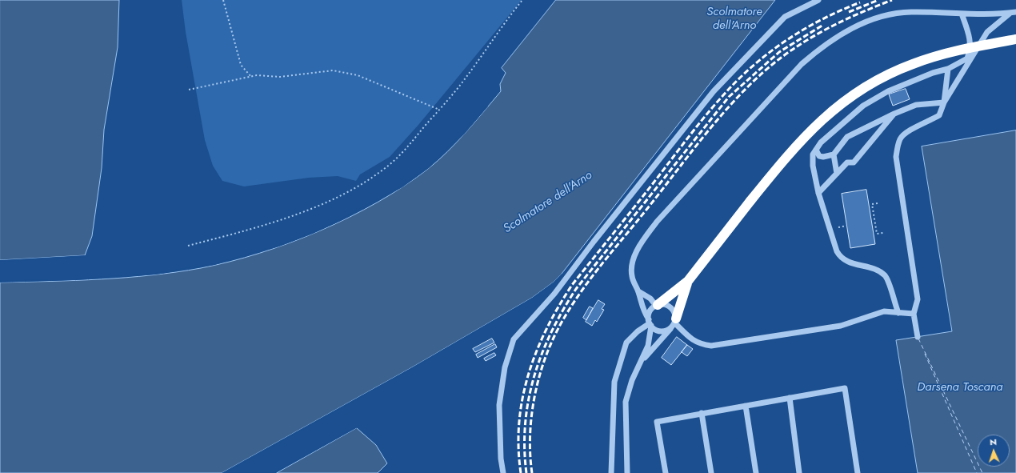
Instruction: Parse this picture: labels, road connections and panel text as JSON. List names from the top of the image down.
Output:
{
  "water": ["Scolmatore dell'Arno", "Darsena Toscana"],
  "north": "top"
}
